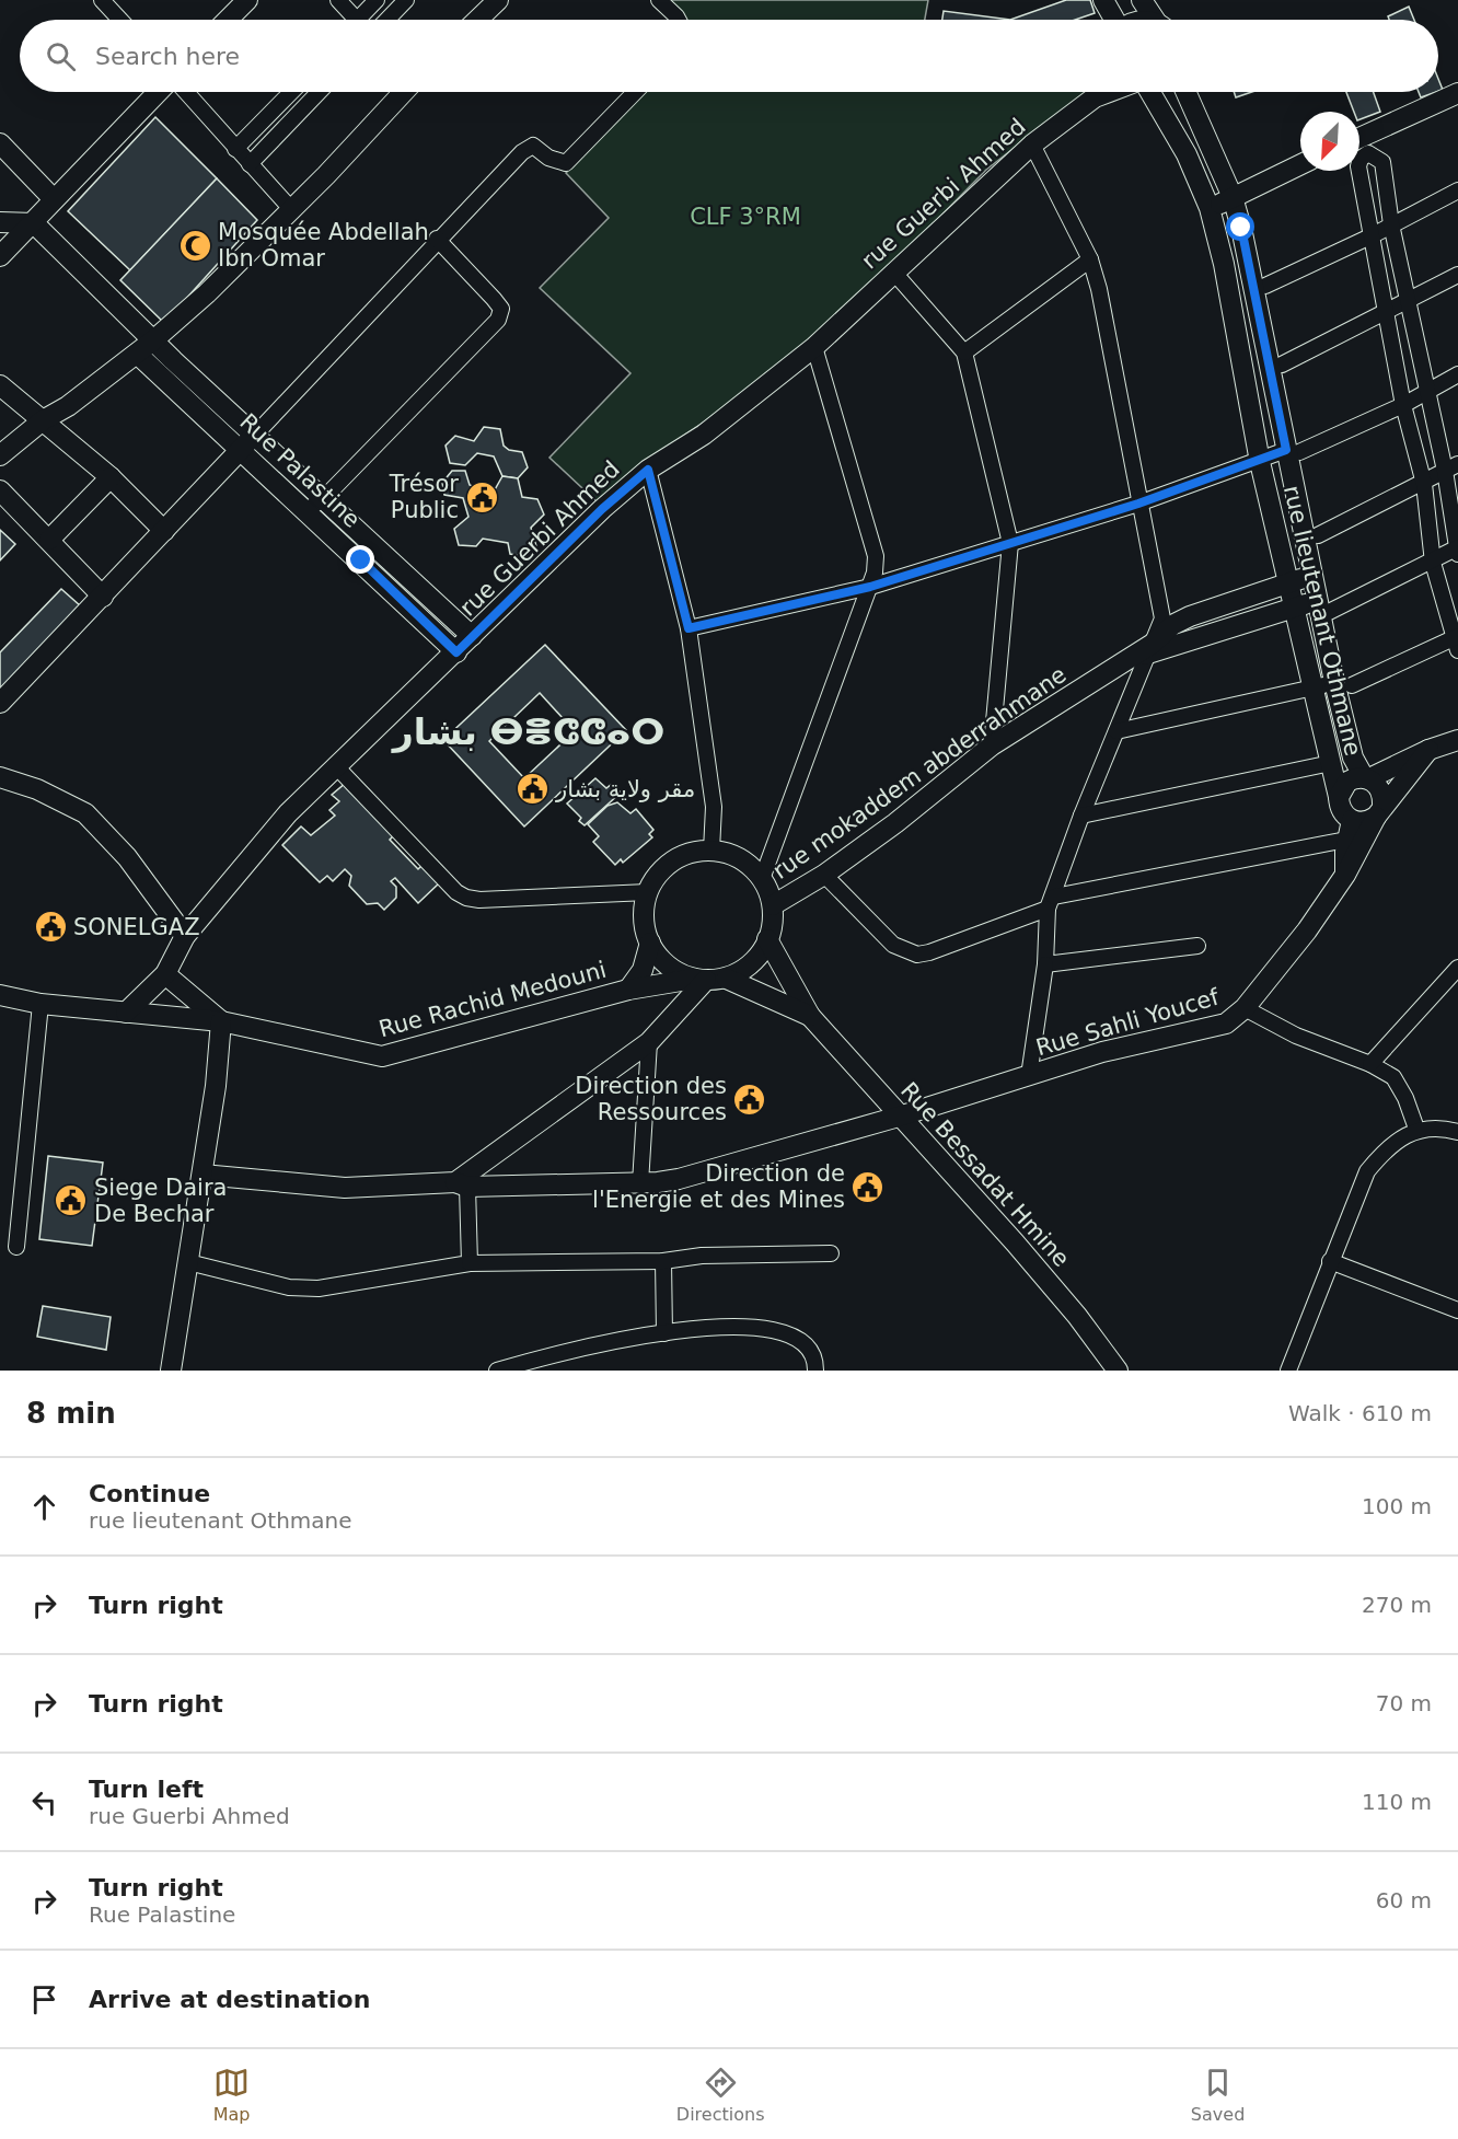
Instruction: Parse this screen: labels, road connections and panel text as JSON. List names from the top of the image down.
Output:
{
  "streets": {
    "main road": [
      "rue Guerbi Ahmed",
      "Rue Palastine",
      "rue lieutenant Othmane",
      "rue mokaddem abderrahmane",
      "Rue Rachid Medouni",
      "Rue Sahli Youcef",
      "Rue Bessadat Hmine"
    ]
  },
  "crossings": [
    ["rue Guerbi Ahmed", "Rue Palastine"],
    ["rue Guerbi Ahmed", "Rue Rachid Medouni"],
    ["rue lieutenant Othmane", "rue mokaddem abderrahmane"],
    ["rue lieutenant Othmane", "Rue Sahli Youcef"],
    ["rue mokaddem abderrahmane", "Rue Rachid Medouni"],
    ["rue mokaddem abderrahmane", "Rue Bessadat Hmine"],
    ["Rue Rachid Medouni", "Rue Bessadat Hmine"],
    ["Rue Sahli Youcef", "Rue Bessadat Hmine"]
  ],
  "districts": ["بشار ⴱⴻⵛⵛⴰⵔ"],
  "parks": ["CLF 3°RM"],
  "places": {
    "mosque": ["Mosquée Abdellah Ibn Omar"],
    "public building": [
      "Trésor Public",
      "مقر ولاية بشار",
      "SONELGAZ",
      "Direction des Ressources",
      "Direction de l'Energie et des Mines",
      "Siege Daira De Bechar"
    ]
  },
  "north": "bottom left",
  "page": {
    "search": "Search here",
    "heading": ["8 min", "Walk · 610 m"],
    "list": [
      ["Continue", "rue lieutenant Othmane", "100 m"],
      ["Turn right", "270 m"],
      ["Turn right", "70 m"],
      ["Turn left", "rue Guerbi Ahmed", "110 m"],
      ["Turn right", "Rue Palastine", "60 m"],
      "Arrive at destination"
    ],
    "nav": ["Map", "Directions", "Saved"]
  }
}
